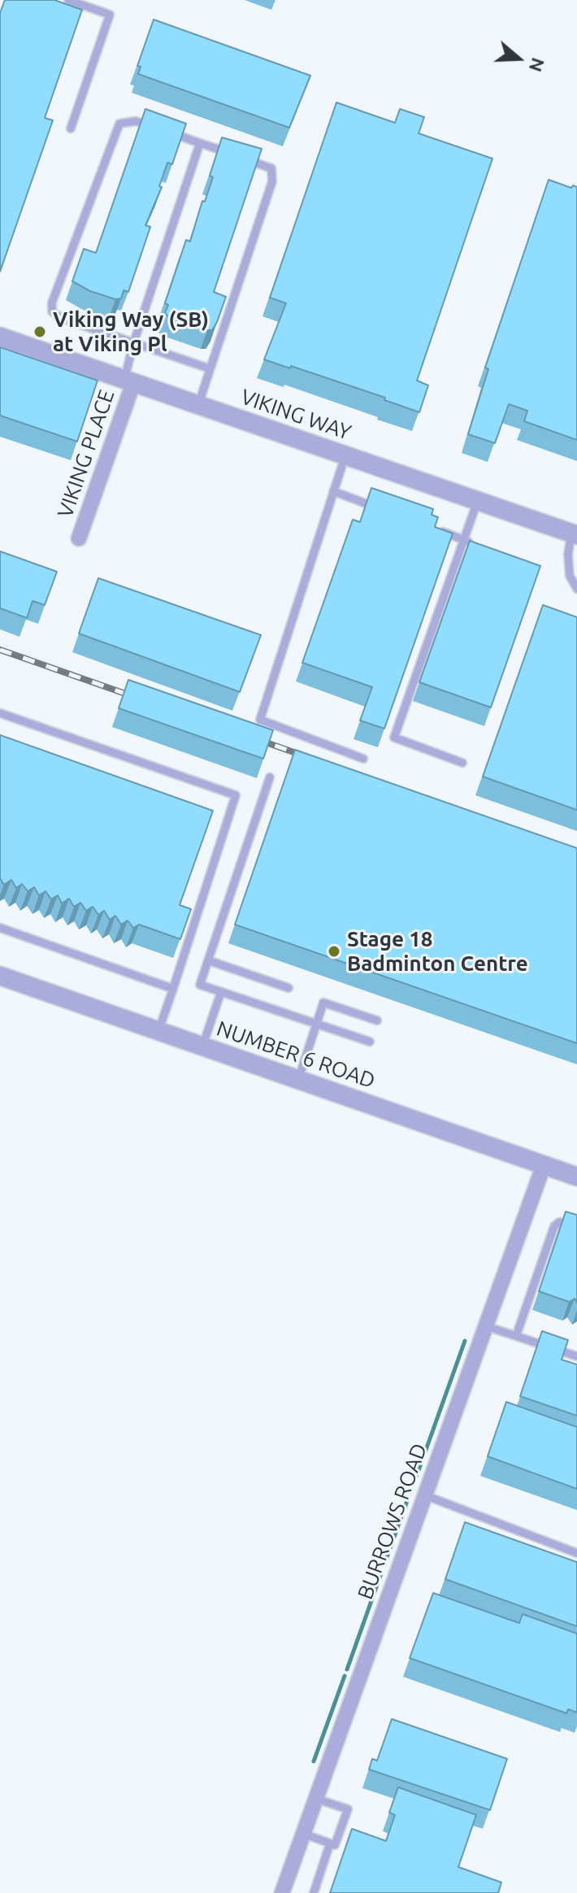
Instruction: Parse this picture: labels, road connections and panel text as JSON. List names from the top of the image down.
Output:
{
  "streets": {
    "street": [
      "VIKING WAY",
      "VIKING PLACE",
      "NUMBER 6 ROAD",
      "BURROWS ROAD"
    ]
  },
  "crossings": [
    ["VIKING WAY", "VIKING PLACE"],
    ["NUMBER 6 ROAD", "BURROWS ROAD"]
  ],
  "places": ["Viking Way (SB) at Viking Pl", "Stage 18 Badminton Centre"],
  "north": "right"
}
